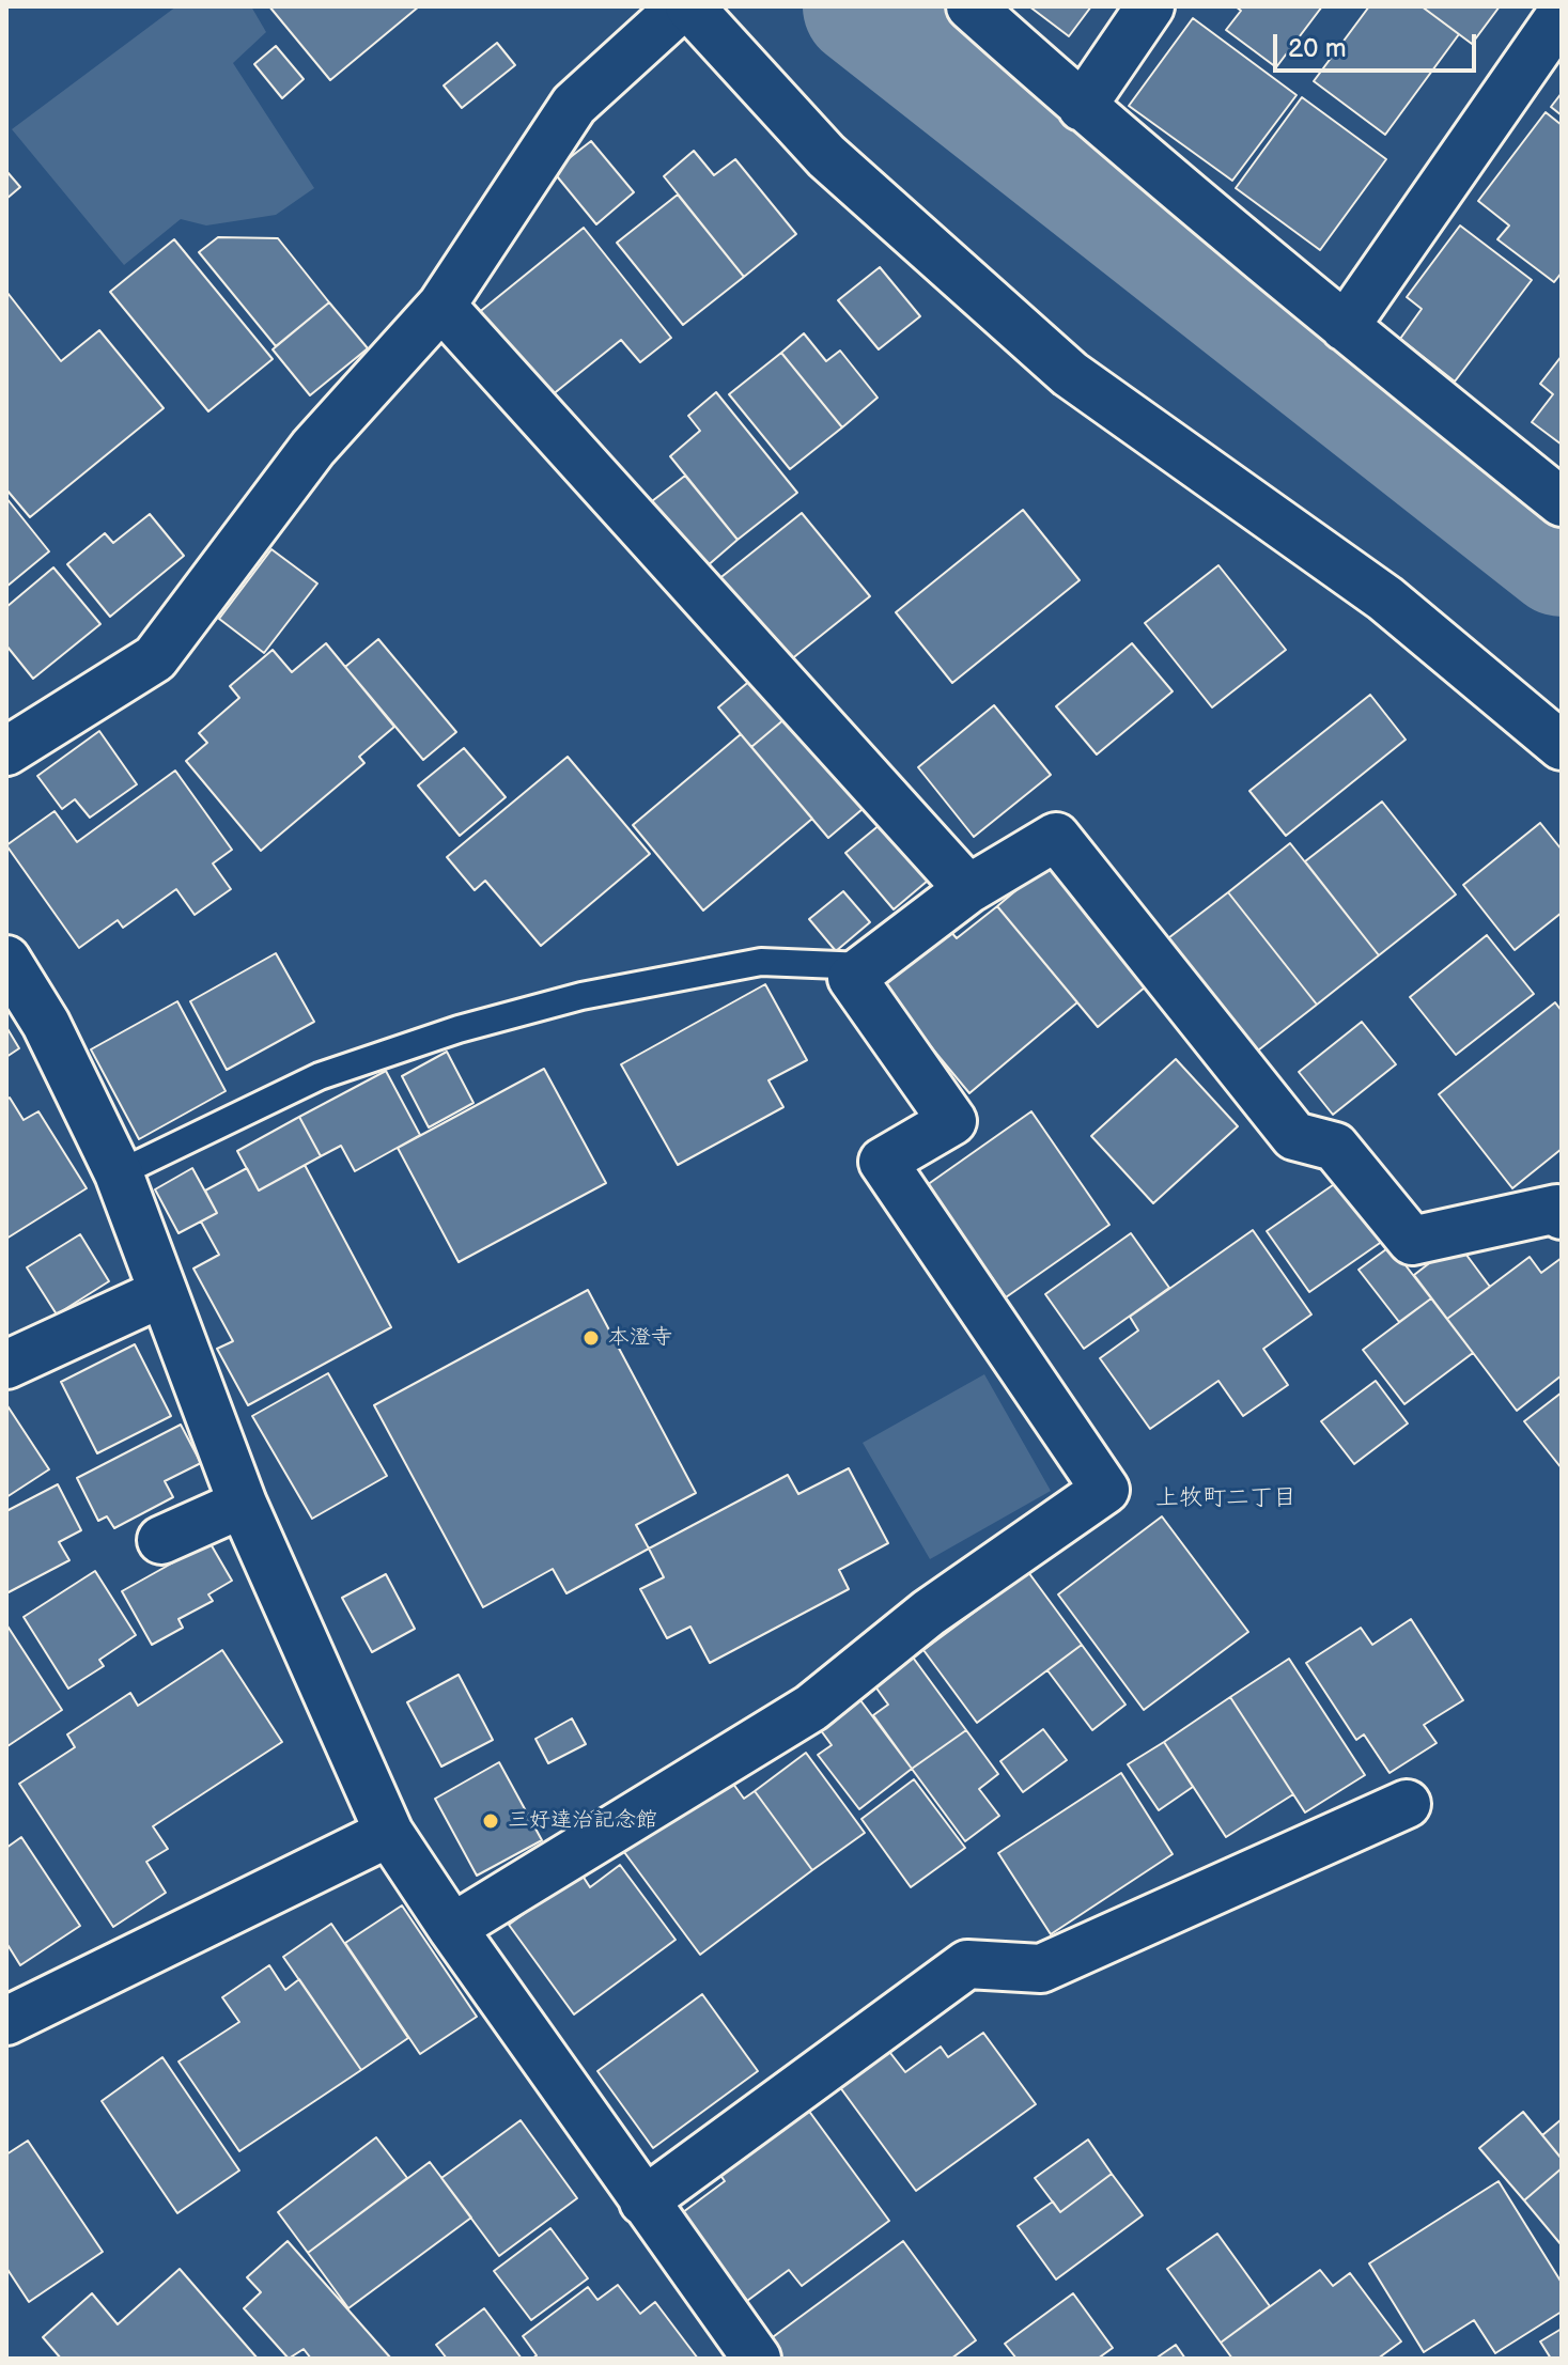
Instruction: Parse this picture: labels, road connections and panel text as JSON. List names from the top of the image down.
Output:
{
  "districts": ["上牧町二丁目"],
  "places": ["本澄寺", "三好達治記念館"],
  "scale_bar": "20 m"
}
